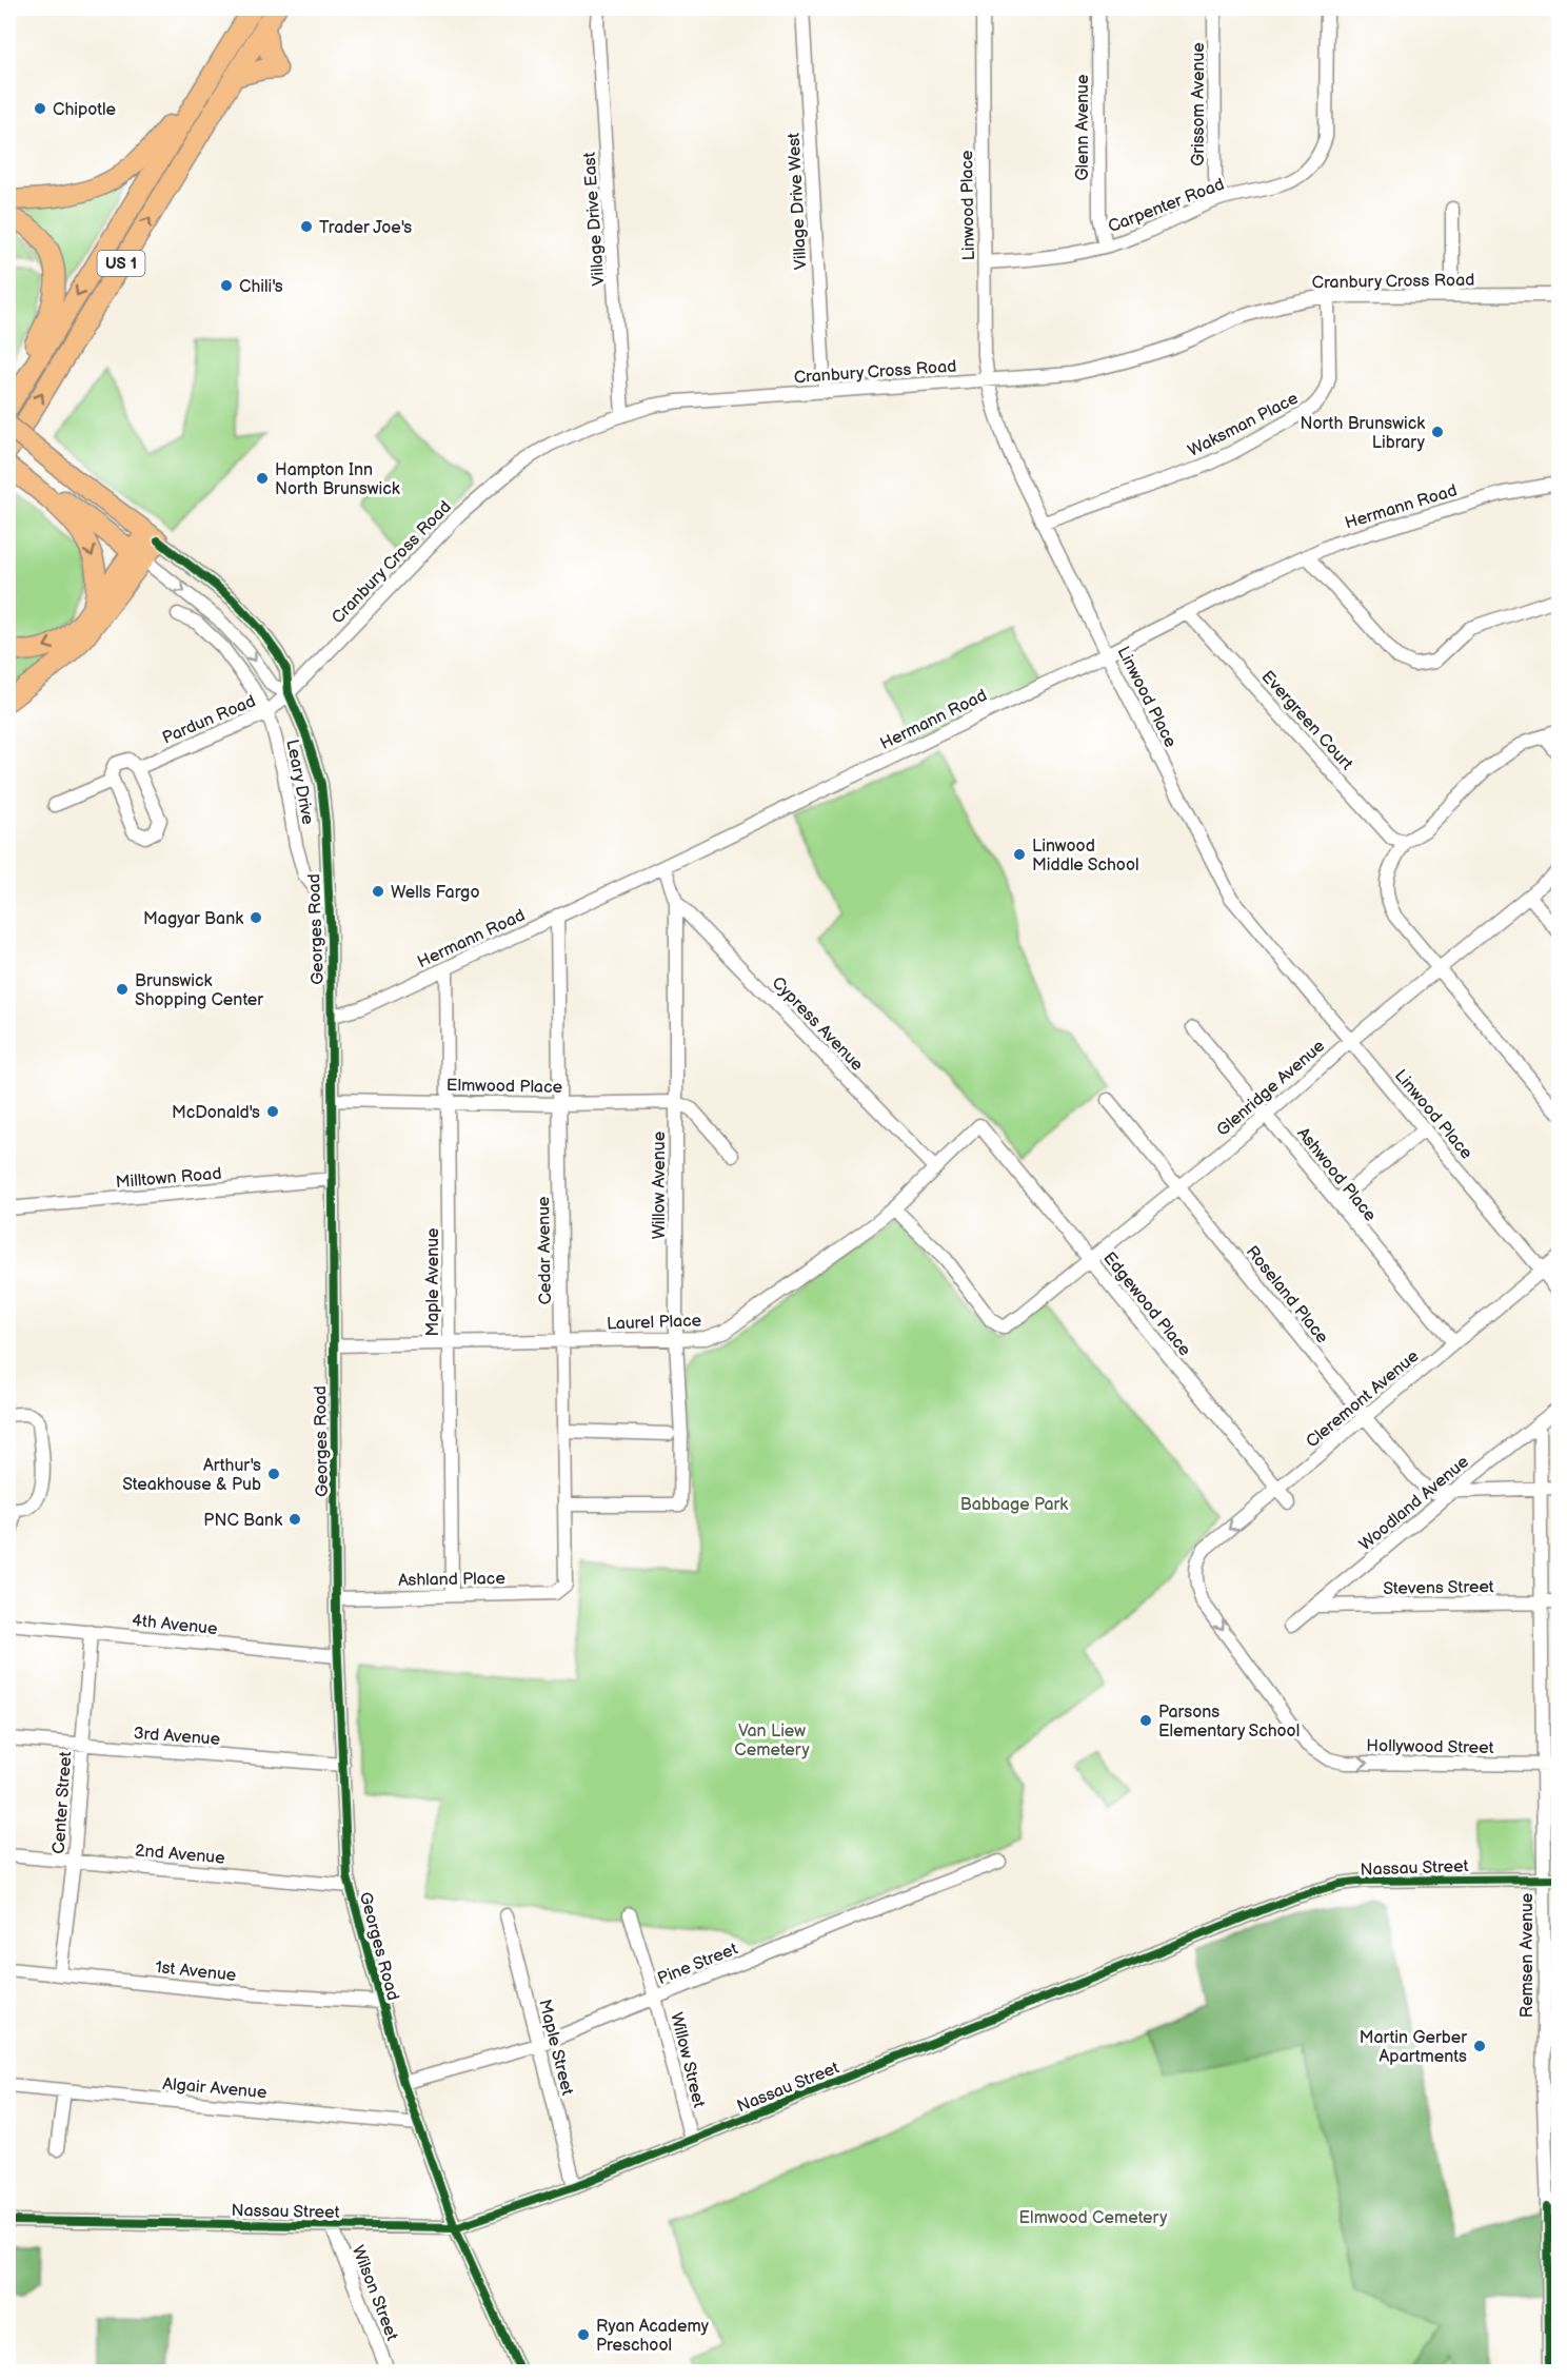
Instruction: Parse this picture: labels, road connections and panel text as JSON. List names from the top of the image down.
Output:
{
  "streets": {
    "highway": ["US 1", "Georges Road"],
    "street": [
      "Grissom Avenue",
      "Glenn Avenue",
      "Village Drive West",
      "Carpenter Road",
      "Linwood Place",
      "Village Drive East",
      "Cranbury Cross Road",
      "Waksman Place",
      "Hermann Road",
      "Pardun Road",
      "Evergreen Court",
      "Leary Drive",
      "Cypress Avenue",
      "Elmwood Place",
      "Glenridge Avenue",
      "Ashwood Place",
      "Milltown Road",
      "Willow Avenue",
      "Cedar Avenue",
      "Maple Avenue",
      "Roseland Place",
      "Edgewood Place",
      "Laurel Place",
      "Cleremont Avenue",
      "Woodland Avenue",
      "Ashland Place",
      "Stevens Street",
      "4th Avenue",
      "3rd Avenue",
      "Hollywood Street",
      "Center Street",
      "2nd Avenue",
      "Nassau Street",
      "Remsen Avenue",
      "Pine Street",
      "1st Avenue",
      "Maple Street",
      "Willow Street",
      "Algair Avenue",
      "Wilson Street"
    ]
  },
  "crossings": [
    ["Grissom Avenue", "Carpenter Road"],
    ["Glenn Avenue", "Carpenter Road"],
    ["Village Drive West", "Cranbury Cross Road"],
    ["Carpenter Road", "Linwood Place"],
    ["Linwood Place", "Cranbury Cross Road"],
    ["Linwood Place", "Waksman Place"],
    ["Linwood Place", "Hermann Road"],
    ["Linwood Place", "Glenridge Avenue"],
    ["Linwood Place", "Cleremont Avenue"],
    ["Village Drive East", "Cranbury Cross Road"],
    ["Cranbury Cross Road", "Waksman Place"],
    ["Cranbury Cross Road", "Pardun Road"],
    ["Cranbury Cross Road", "Georges Road"],
    ["Hermann Road", "Evergreen Court"],
    ["Hermann Road", "Georges Road"],
    ["Hermann Road", "Willow Avenue"],
    ["Hermann Road", "Cedar Avenue"],
    ["Hermann Road", "Maple Avenue"],
    ["Pardun Road", "Leary Drive"],
    ["Pardun Road", "Georges Road"],
    ["Leary Drive", "Georges Road"],
    ["Georges Road", "Elmwood Place"],
    ["Georges Road", "Milltown Road"],
    ["Georges Road", "Laurel Place"],
    ["Georges Road", "Ashland Place"],
    ["Georges Road", "4th Avenue"],
    ["Georges Road", "3rd Avenue"],
    ["Georges Road", "2nd Avenue"],
    ["Georges Road", "Nassau Street"],
    ["Georges Road", "Pine Street"],
    ["Georges Road", "1st Avenue"],
    ["Georges Road", "Algair Avenue"],
    ["Cypress Avenue", "Willow Avenue"],
    ["Cypress Avenue", "Laurel Place"],
    ["Elmwood Place", "Willow Avenue"],
    ["Elmwood Place", "Cedar Avenue"],
    ["Elmwood Place", "Maple Avenue"],
    ["Glenridge Avenue", "Ashwood Place"],
    ["Glenridge Avenue", "Roseland Place"],
    ["Glenridge Avenue", "Edgewood Place"],
    ["Glenridge Avenue", "Laurel Place"],
    ["Ashwood Place", "Cleremont Avenue"],
    ["Willow Avenue", "Cedar Avenue"],
    ["Willow Avenue", "Laurel Place"],
    ["Cedar Avenue", "Laurel Place"],
    ["Cedar Avenue", "Ashland Place"],
    ["Maple Avenue", "Laurel Place"],
    ["Maple Avenue", "Ashland Place"],
    ["Roseland Place", "Cleremont Avenue"],
    ["Roseland Place", "Woodland Avenue"],
    ["Roseland Place", "Remsen Avenue"],
    ["Edgewood Place", "Laurel Place"],
    ["Edgewood Place", "Cleremont Avenue"],
    ["Cleremont Avenue", "Hollywood Street"],
    ["Woodland Avenue", "Stevens Street"],
    ["Woodland Avenue", "Remsen Avenue"],
    ["Stevens Street", "Remsen Avenue"],
    ["4th Avenue", "Center Street"],
    ["3rd Avenue", "Center Street"],
    ["Hollywood Street", "Remsen Avenue"],
    ["Center Street", "2nd Avenue"],
    ["Center Street", "1st Avenue"],
    ["Nassau Street", "Remsen Avenue"],
    ["Nassau Street", "Maple Street"],
    ["Nassau Street", "Willow Street"],
    ["Nassau Street", "Wilson Street"],
    ["Pine Street", "Maple Street"],
    ["Pine Street", "Willow Street"]
  ],
  "one_way": ["Hollywood Street"],
  "parks": ["Babbage Park", "Van Liew Cemetery", "Elmwood Cemetery"],
  "places": [
    "Chipotle",
    "Trader Joe's",
    "Chili's",
    "North Brunswick Library",
    "Hampton Inn North Brunswick",
    "Linwood Middle School",
    "Wells Fargo",
    "Magyar Bank",
    "Brunswick Shopping Center",
    "McDonald's",
    "Arthur's Steakhouse & Pub",
    "PNC Bank",
    "Parsons Elementary School",
    "Martin Gerber Apartments",
    "Ryan Academy Preschool"
  ]
}
